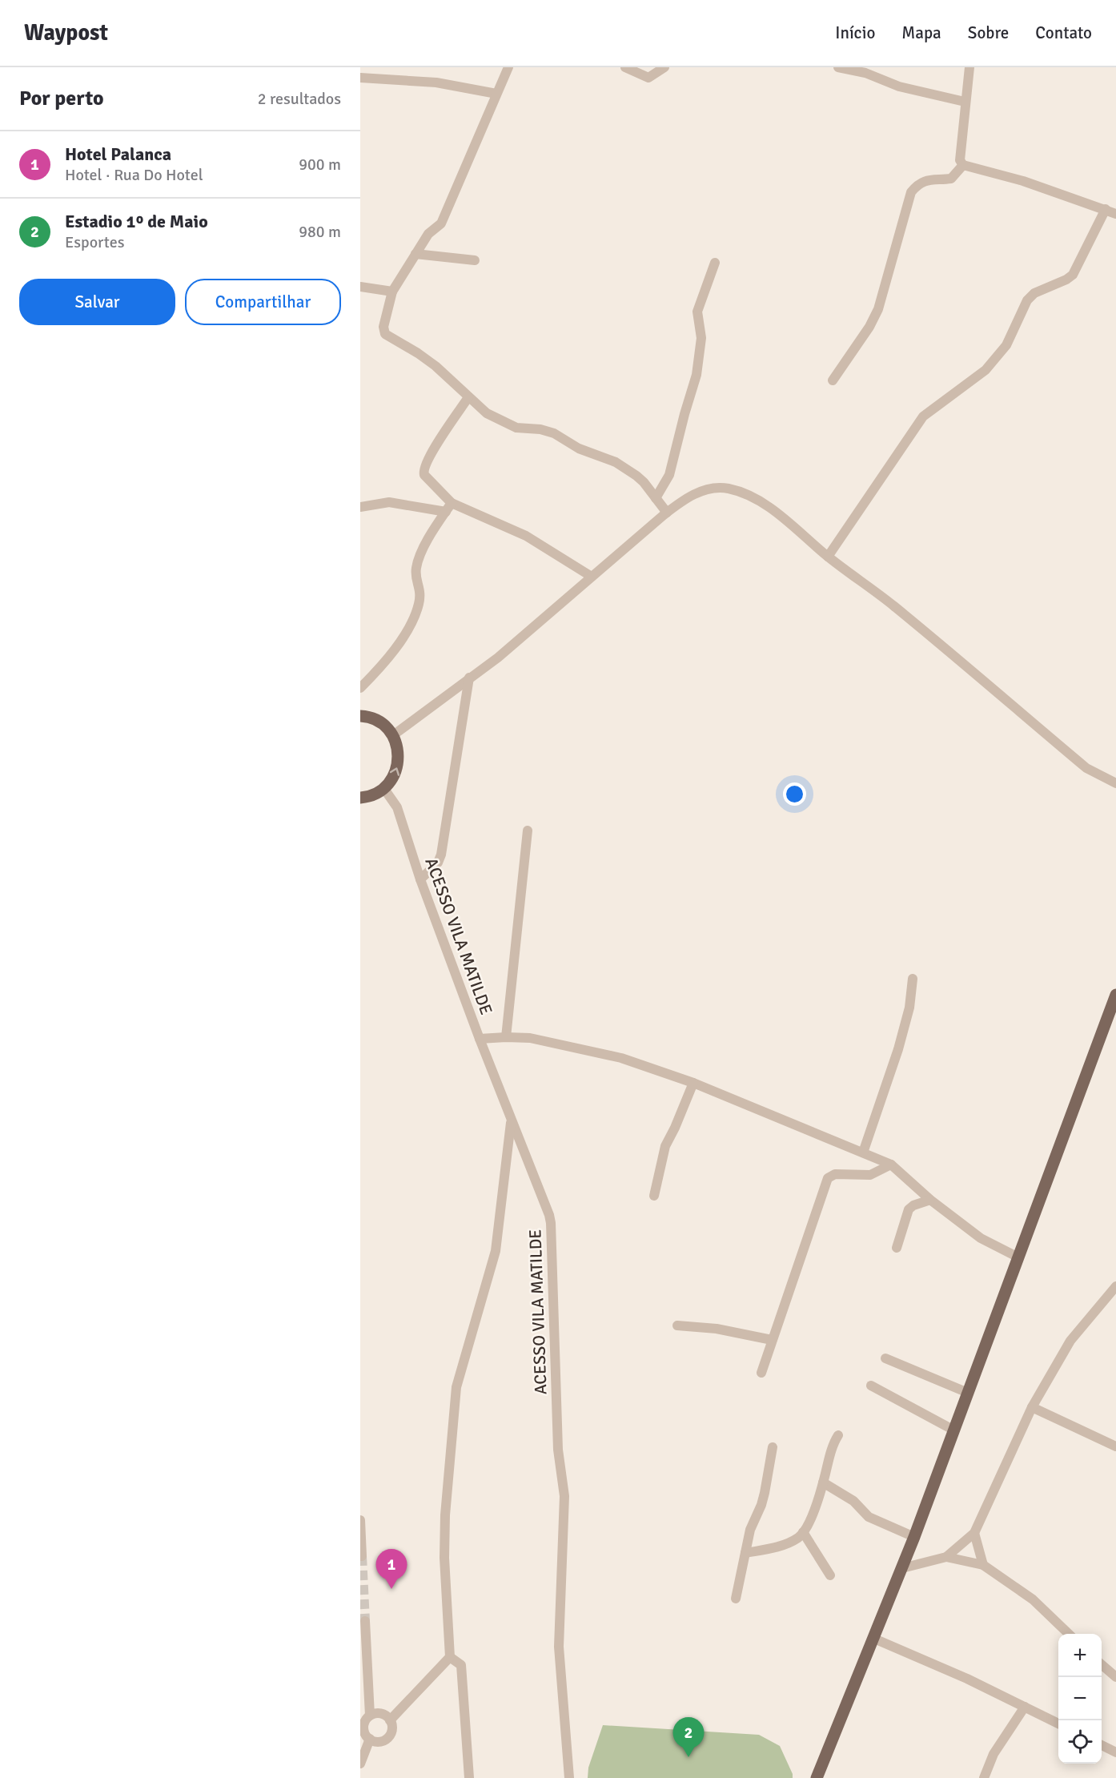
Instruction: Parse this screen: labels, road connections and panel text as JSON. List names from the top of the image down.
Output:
{
  "streets": {
    "street": ["ACESSO VILA MATILDE"]
  },
  "page": {
    "header": "Waypost",
    "nav": [
      "Início",
      "Mapa",
      "Sobre",
      "Contato"
    ],
    "heading": ["Por perto", "2 resultados"],
    "list": [
      {
        "mark": "1",
        "name": "Hotel Palanca",
        "note": "Hotel · Rua Do Hotel",
        "value": "900 m"
      },
      {
        "mark": "2",
        "name": "Estadio 1º de Maio",
        "note": "Esportes",
        "value": "980 m"
      }
    ],
    "buttons": ["Salvar", "Compartilhar"],
    "pins": ["1", "2"],
    "map_buttons": ["+", "−"]
  }
}
